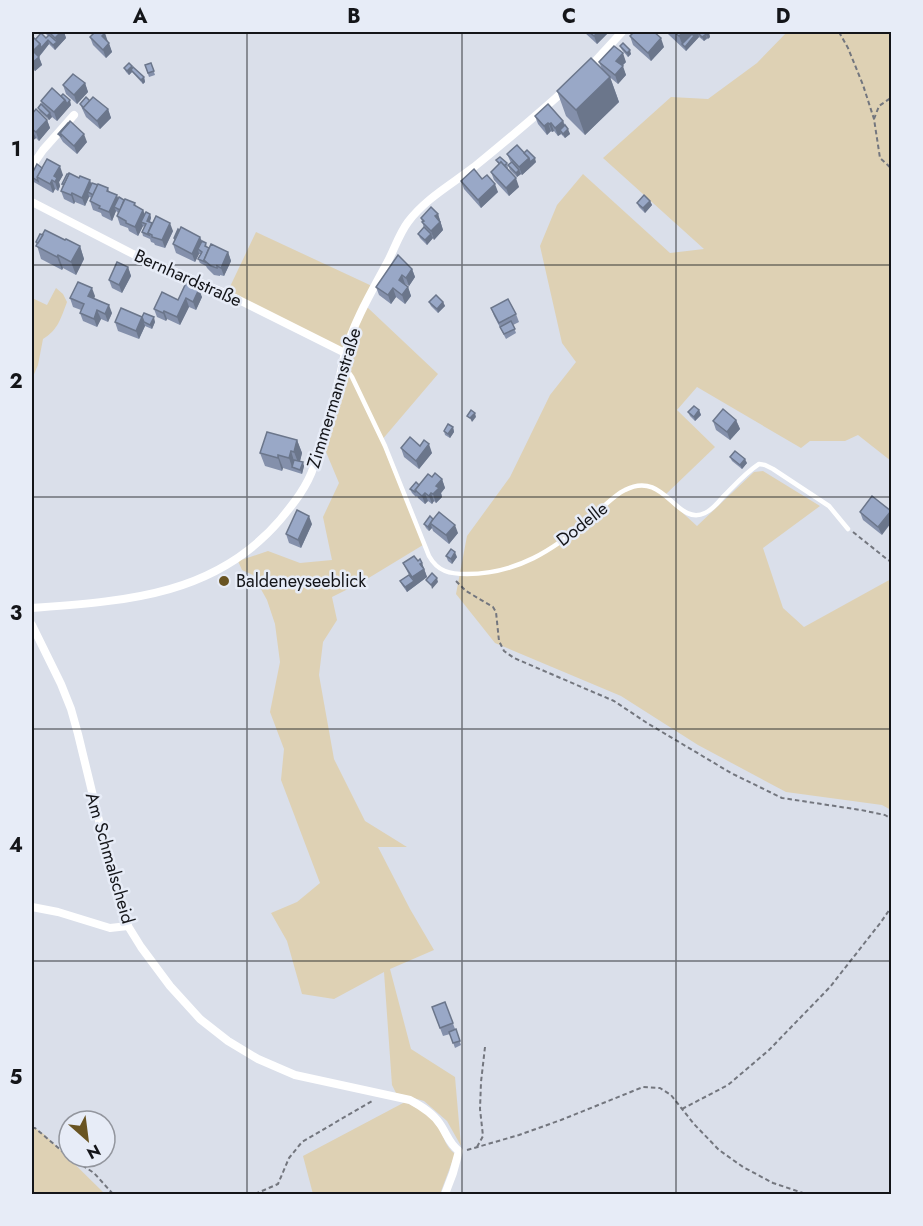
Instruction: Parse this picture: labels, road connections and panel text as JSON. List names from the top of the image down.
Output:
{
  "streets": {
    "street": ["Bernhardstraße", "Zimmermannstraße", "Am Schmalscheid"],
    "lane": ["Dodelle"]
  },
  "crossings": [
    ["Bernhardstraße", "Zimmermannstraße"]
  ],
  "places": ["Baldeneyseeblick"],
  "north": "bottom right",
  "grid": {
    "columns": [
      "A",
      "B",
      "C",
      "D"
    ],
    "rows": [
      "1",
      "2",
      "3",
      "4",
      "5"
    ]
  }
}
